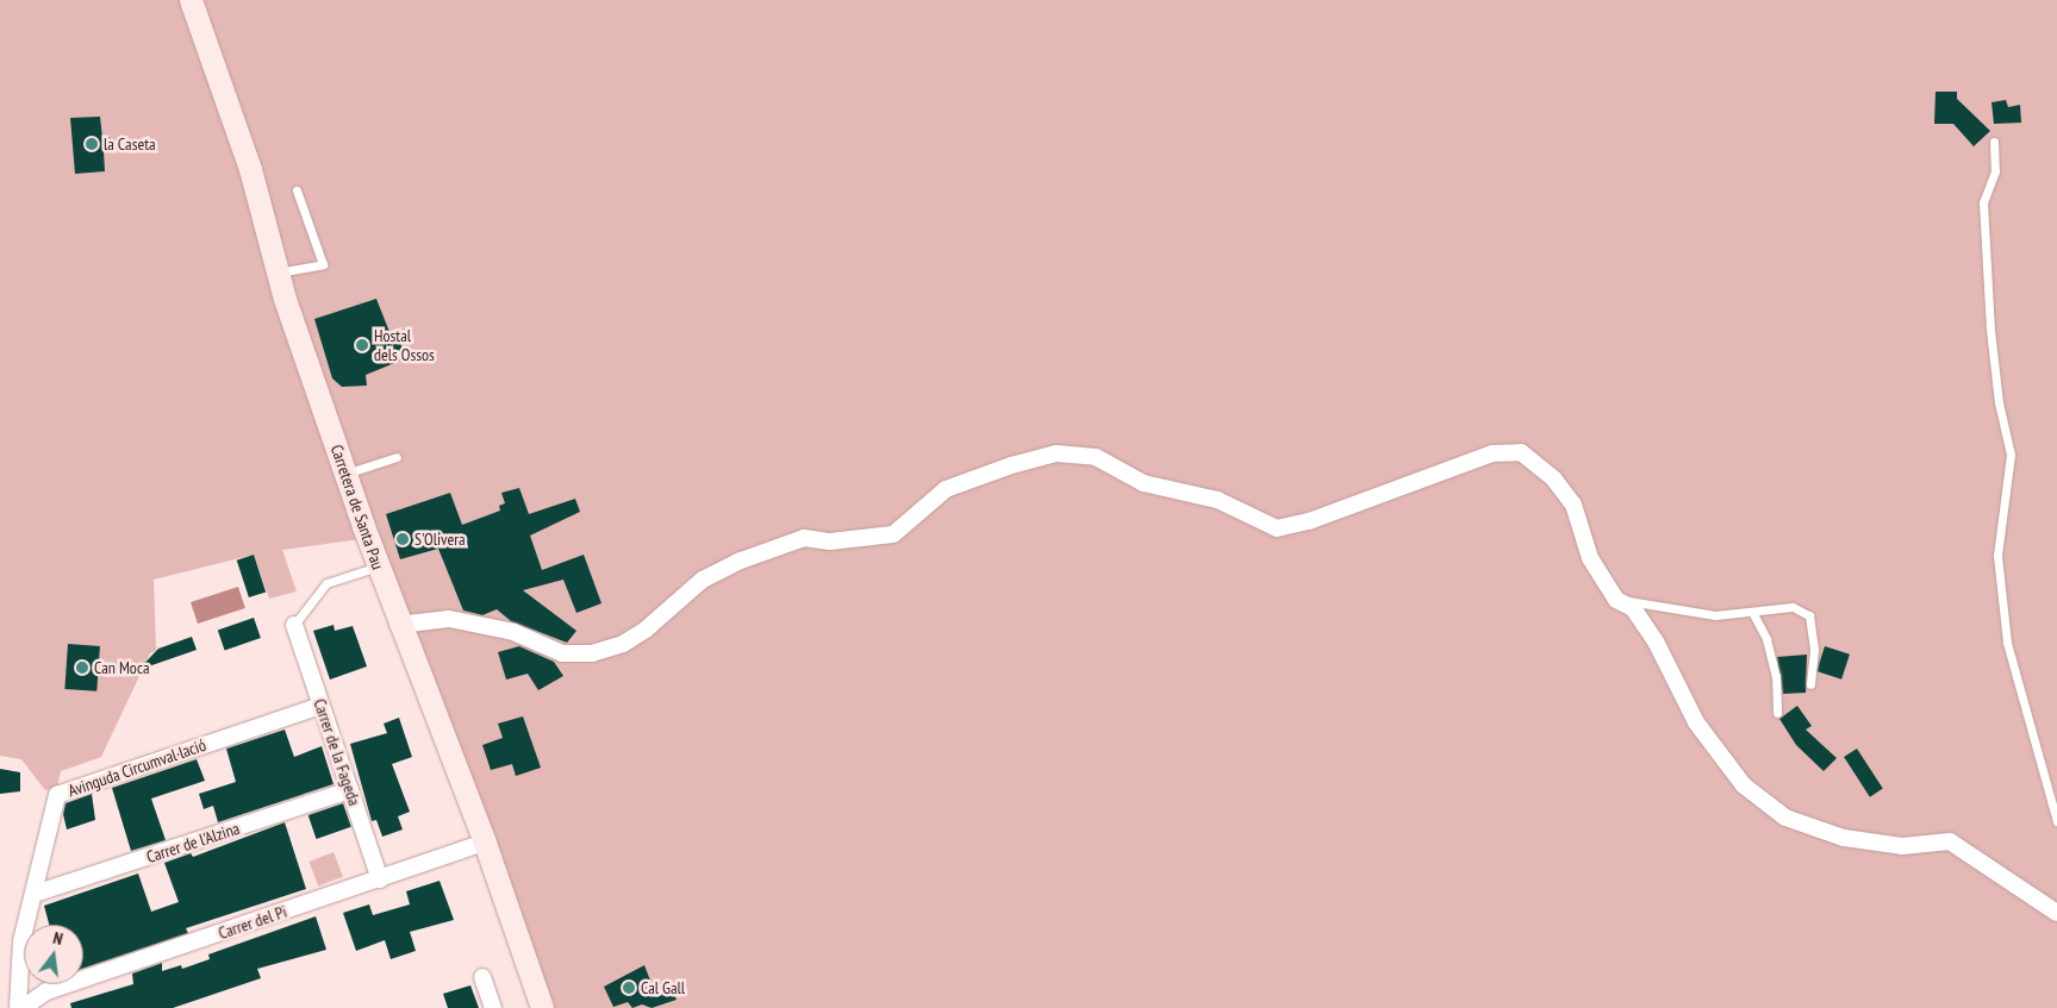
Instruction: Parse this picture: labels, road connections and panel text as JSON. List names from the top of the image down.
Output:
{
  "streets": {
    "main road": ["Carretera de Santa Pau"],
    "street": [
      "Carrer de la Fageda",
      "Avinguda Circumval·lació",
      "Carrer de l'Alzina",
      "Carrer del Pi"
    ]
  },
  "crossings": [
    ["Carretera de Santa Pau", "Carrer del Pi"],
    ["Carrer de la Fageda", "Avinguda Circumval·lació"],
    ["Carrer de la Fageda", "Carrer de l'Alzina"],
    ["Carrer de la Fageda", "Carrer del Pi"],
    ["Avinguda Circumval·lació", "Carrer de l'Alzina"]
  ],
  "places": [
    "la Caseta",
    "Hostal dels Ossos",
    "S'Olivera",
    "Can Moca",
    "Cal Gall"
  ],
  "north": "top"
}
